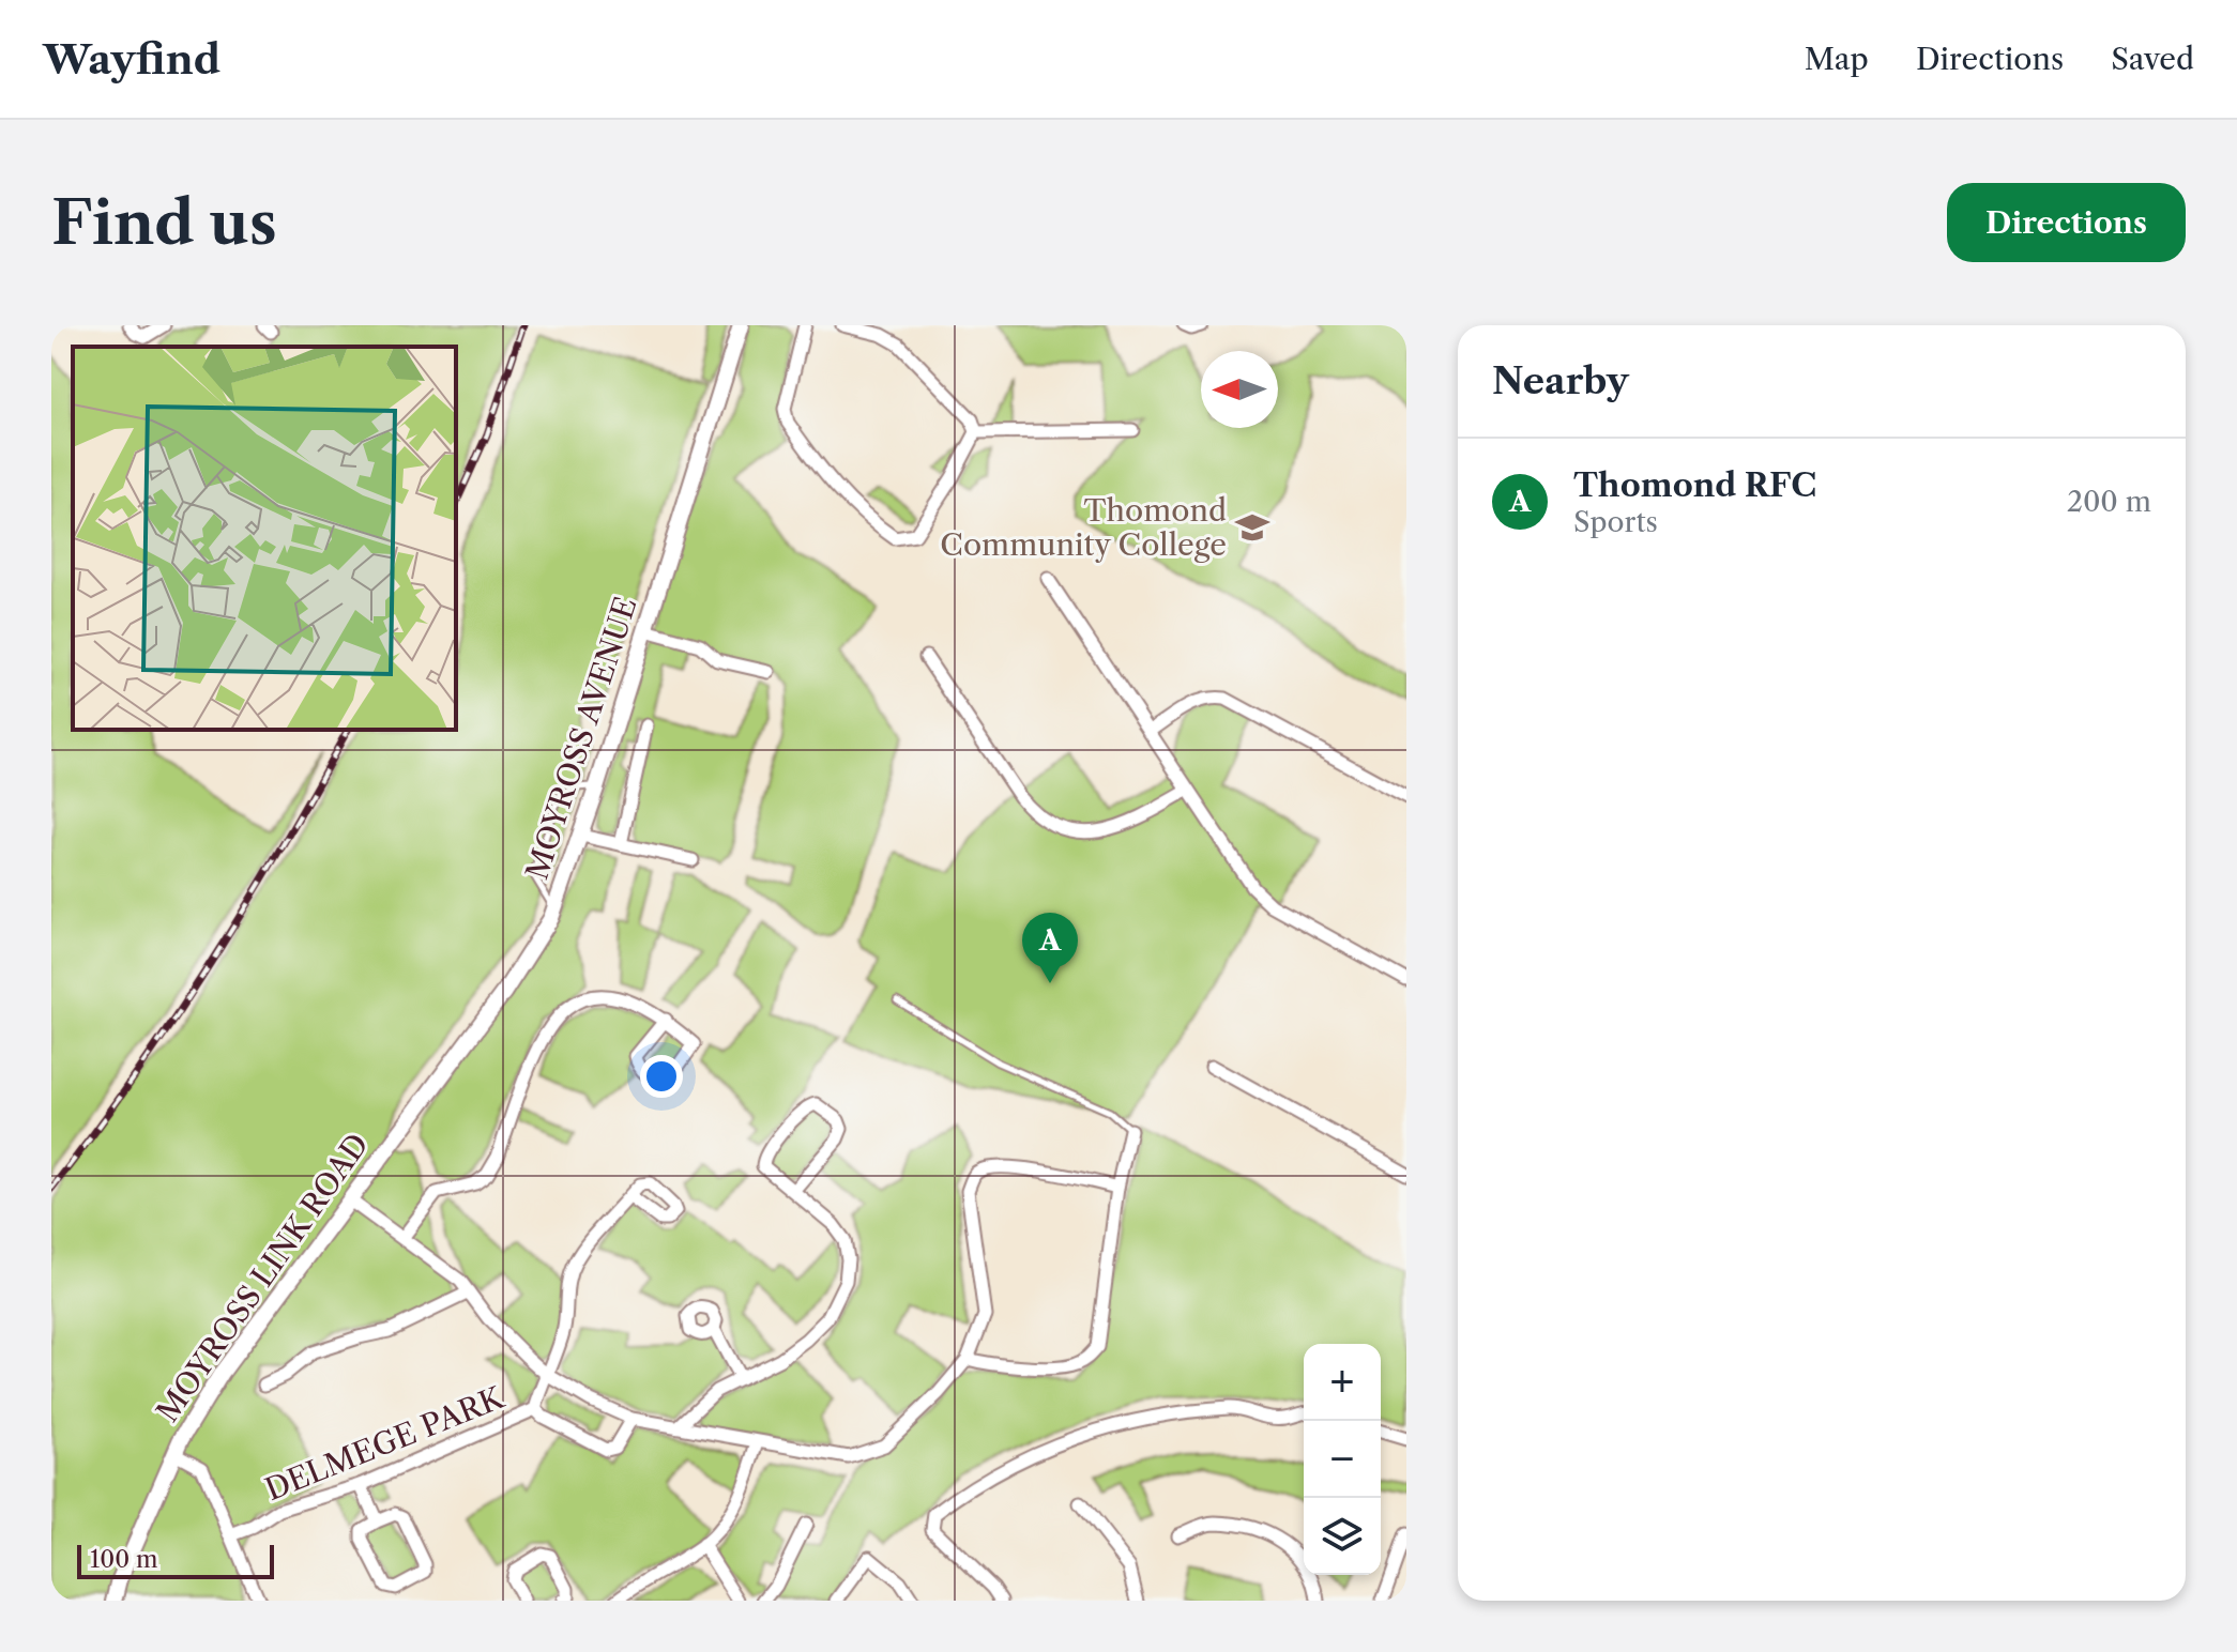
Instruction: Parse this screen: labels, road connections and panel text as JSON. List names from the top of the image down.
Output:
{
  "streets": {
    "street": ["MOYROSS AVENUE", "MOYROSS LINK ROAD", "DELMEGE PARK"]
  },
  "crossings": [
    ["MOYROSS AVENUE", "MOYROSS LINK ROAD"]
  ],
  "places": {
    "school or university": ["Thomond Community College"]
  },
  "scale_bar": "100 m",
  "north": "left",
  "page": {
    "header": "Wayfind",
    "nav": ["Map", "Directions", "Saved"],
    "buttons": "Directions",
    "title": "Find us",
    "heading": "Nearby",
    "list": [
      {
        "mark": "A",
        "name": "Thomond RFC",
        "note": "Sports",
        "value": "200 m"
      }
    ],
    "pins": "A",
    "map_buttons": ["+", "−"],
    "scale": "100 m"
  }
}
